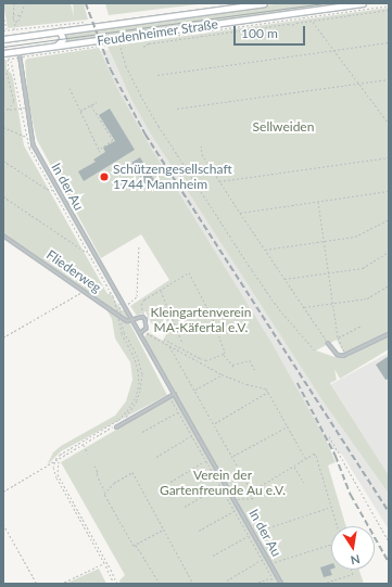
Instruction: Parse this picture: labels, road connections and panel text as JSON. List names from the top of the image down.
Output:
{
  "streets": {
    "main road": ["Feudenheimer Straße"],
    "lane": ["In der Au", "Fliederweg"]
  },
  "crossings": [
    ["Feudenheimer Straße", "In der Au"],
    ["In der Au", "Fliederweg"]
  ],
  "parks": ["Sellweiden", "Kleingartenverein MA-Käfertal e.V.", "Verein der Gartenfreunde Au e.V."],
  "places": ["Schützengesellschaft 1744 Mannheim"],
  "scale_bar": "100 m",
  "north": "bottom"
}
